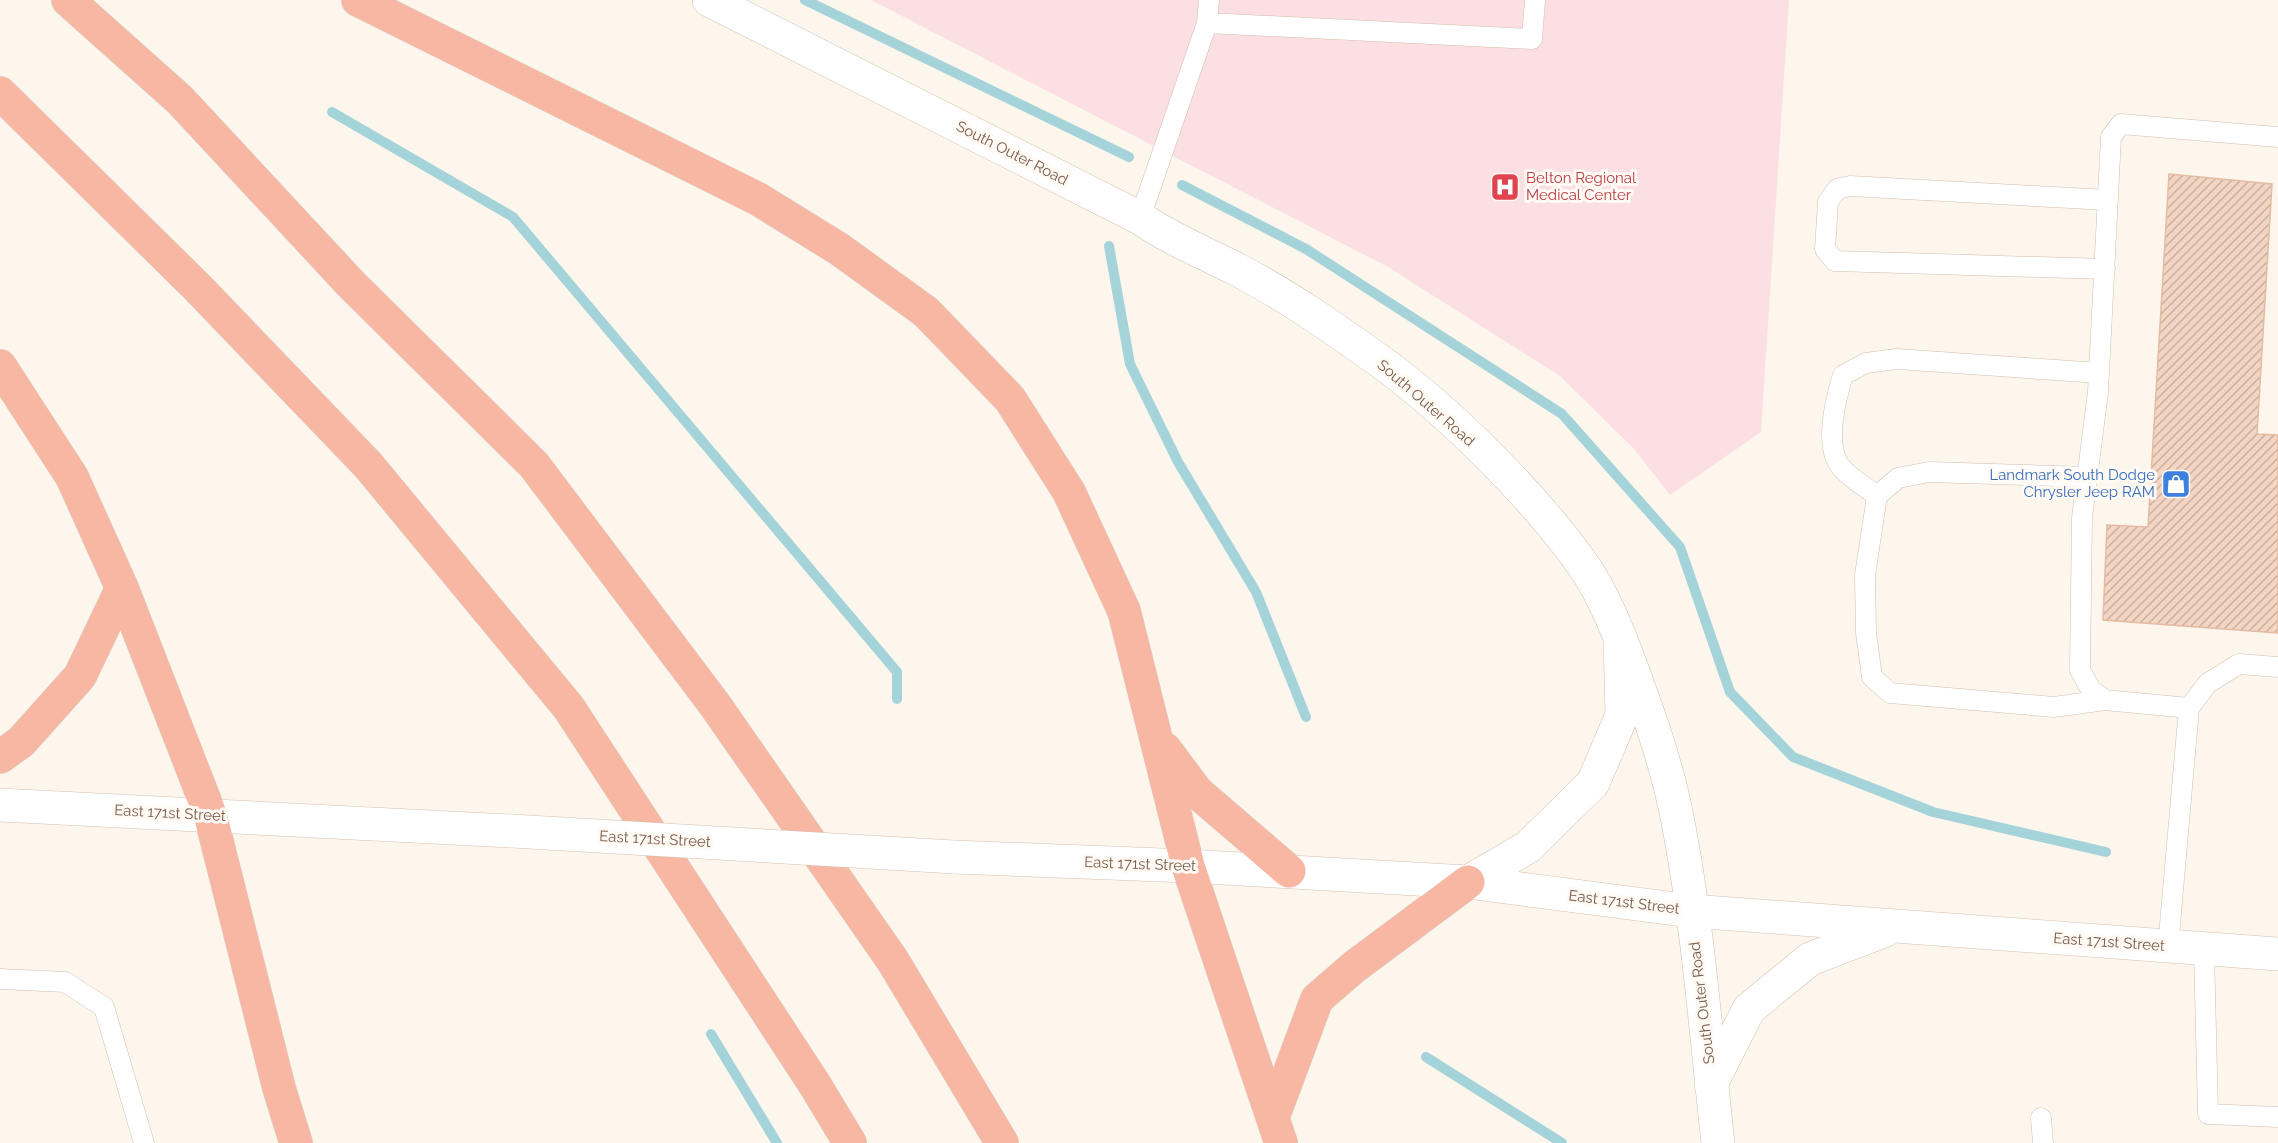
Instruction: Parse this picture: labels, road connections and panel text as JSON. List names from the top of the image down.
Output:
{
  "streets": {
    "main road": ["South Outer Road", "East 171st Street"]
  },
  "crossings": [
    ["South Outer Road", "East 171st Street"]
  ],
  "places": {
    "hospital": ["Belton Regional Medical Center"],
    "shop": ["Landmark South Dodge Chrysler Jeep RAM"]
  }
}
